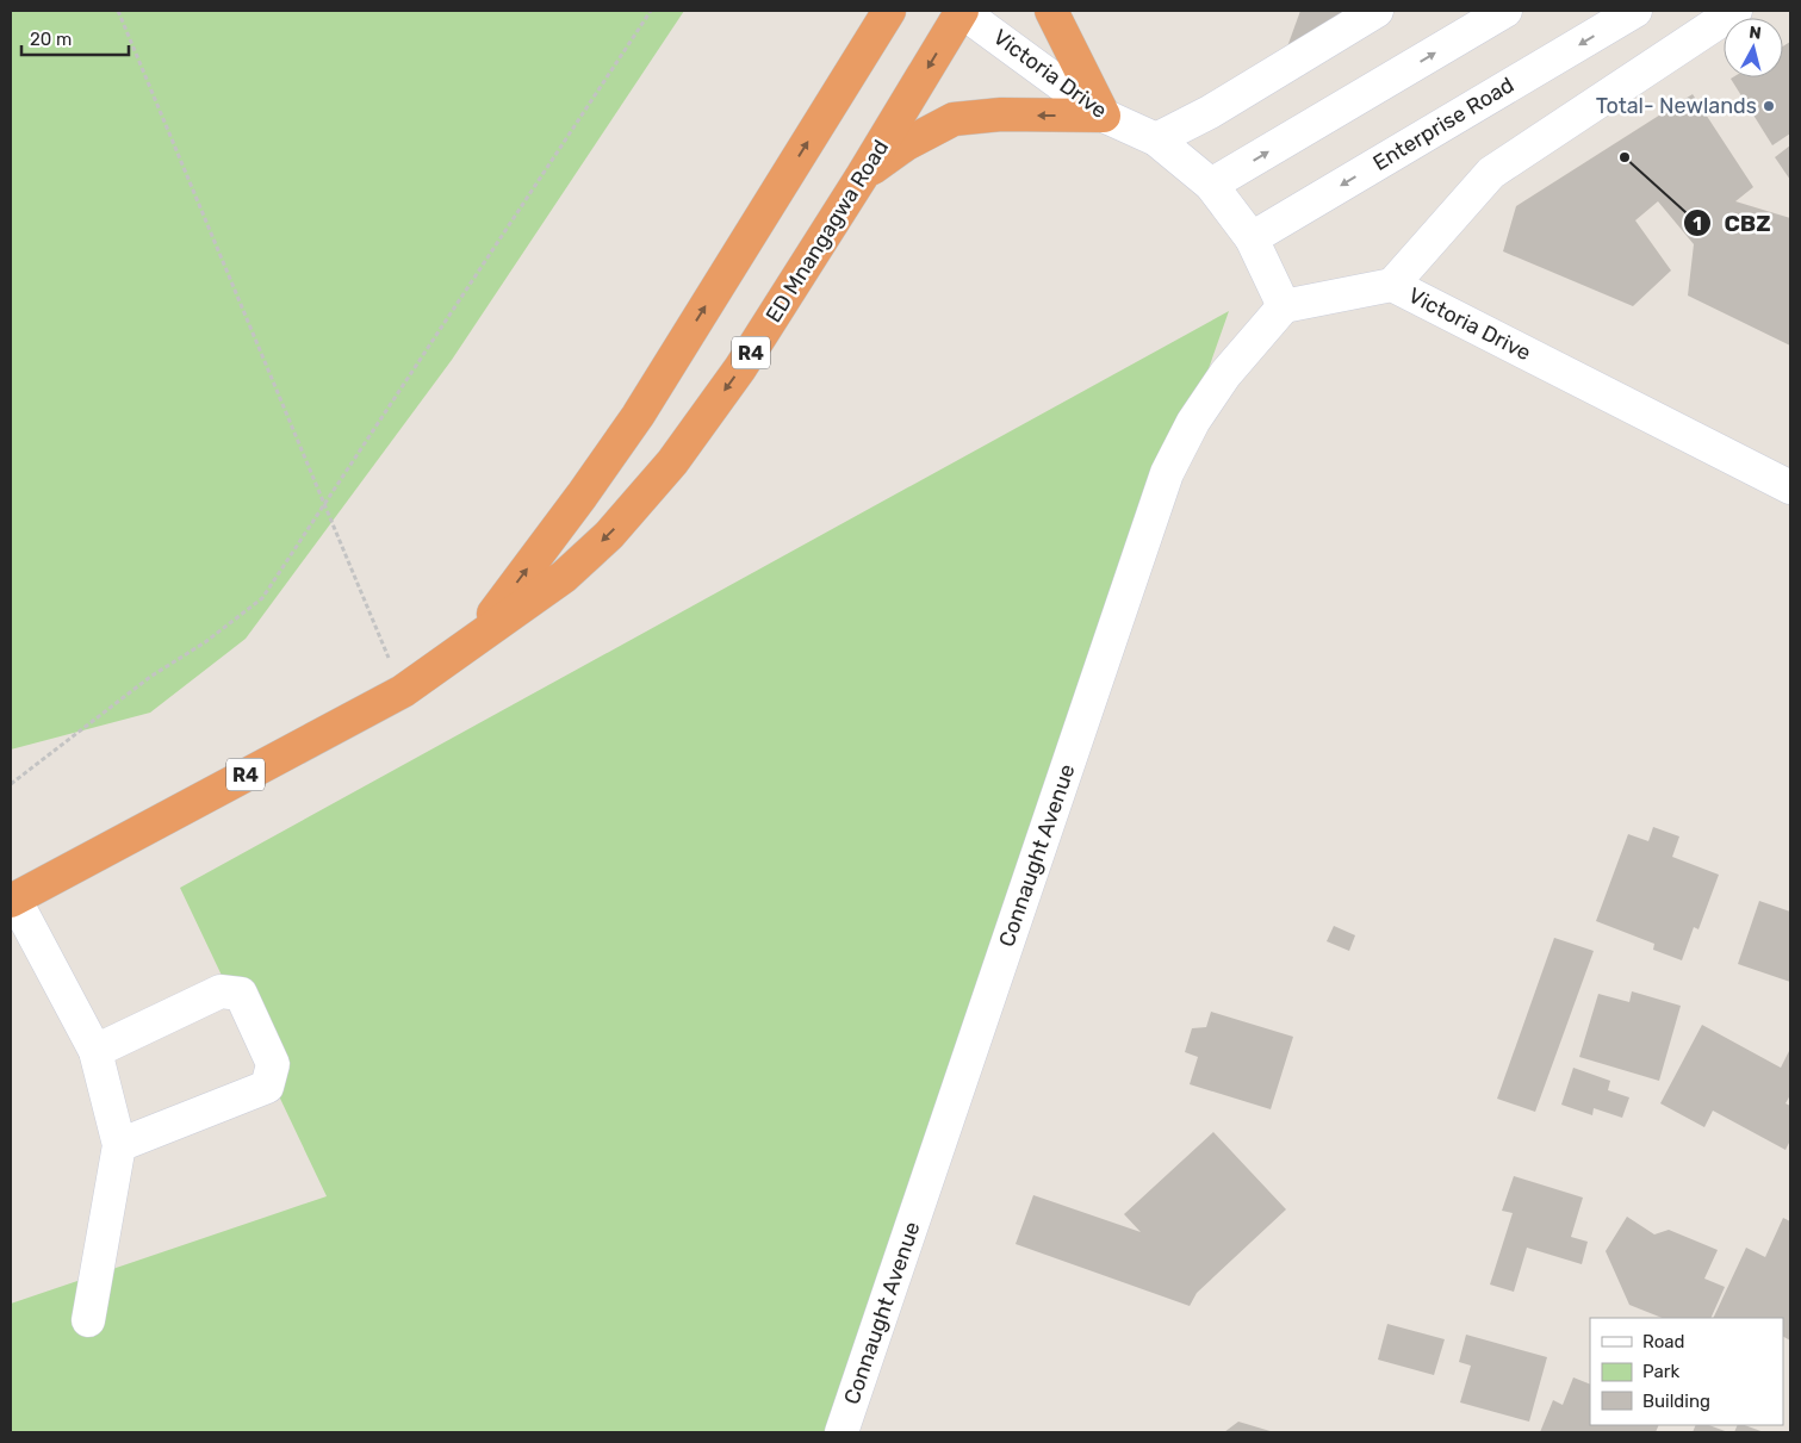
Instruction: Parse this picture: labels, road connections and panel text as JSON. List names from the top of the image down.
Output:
{
  "streets": {
    "highway": ["ED Mnangagwa Road", "R4"],
    "street": ["Victoria Drive", "Enterprise Road", "Connaught Avenue"]
  },
  "crossings": [
    ["Victoria Drive", "Enterprise Road"],
    ["Victoria Drive", "ED Mnangagwa Road"],
    ["Victoria Drive", "Connaught Avenue"]
  ],
  "places": ["Total- Newlands", "CBZ"],
  "legend": ["Road", "Park", "Building"],
  "scale_bar": "20 m",
  "north": "top"
}
